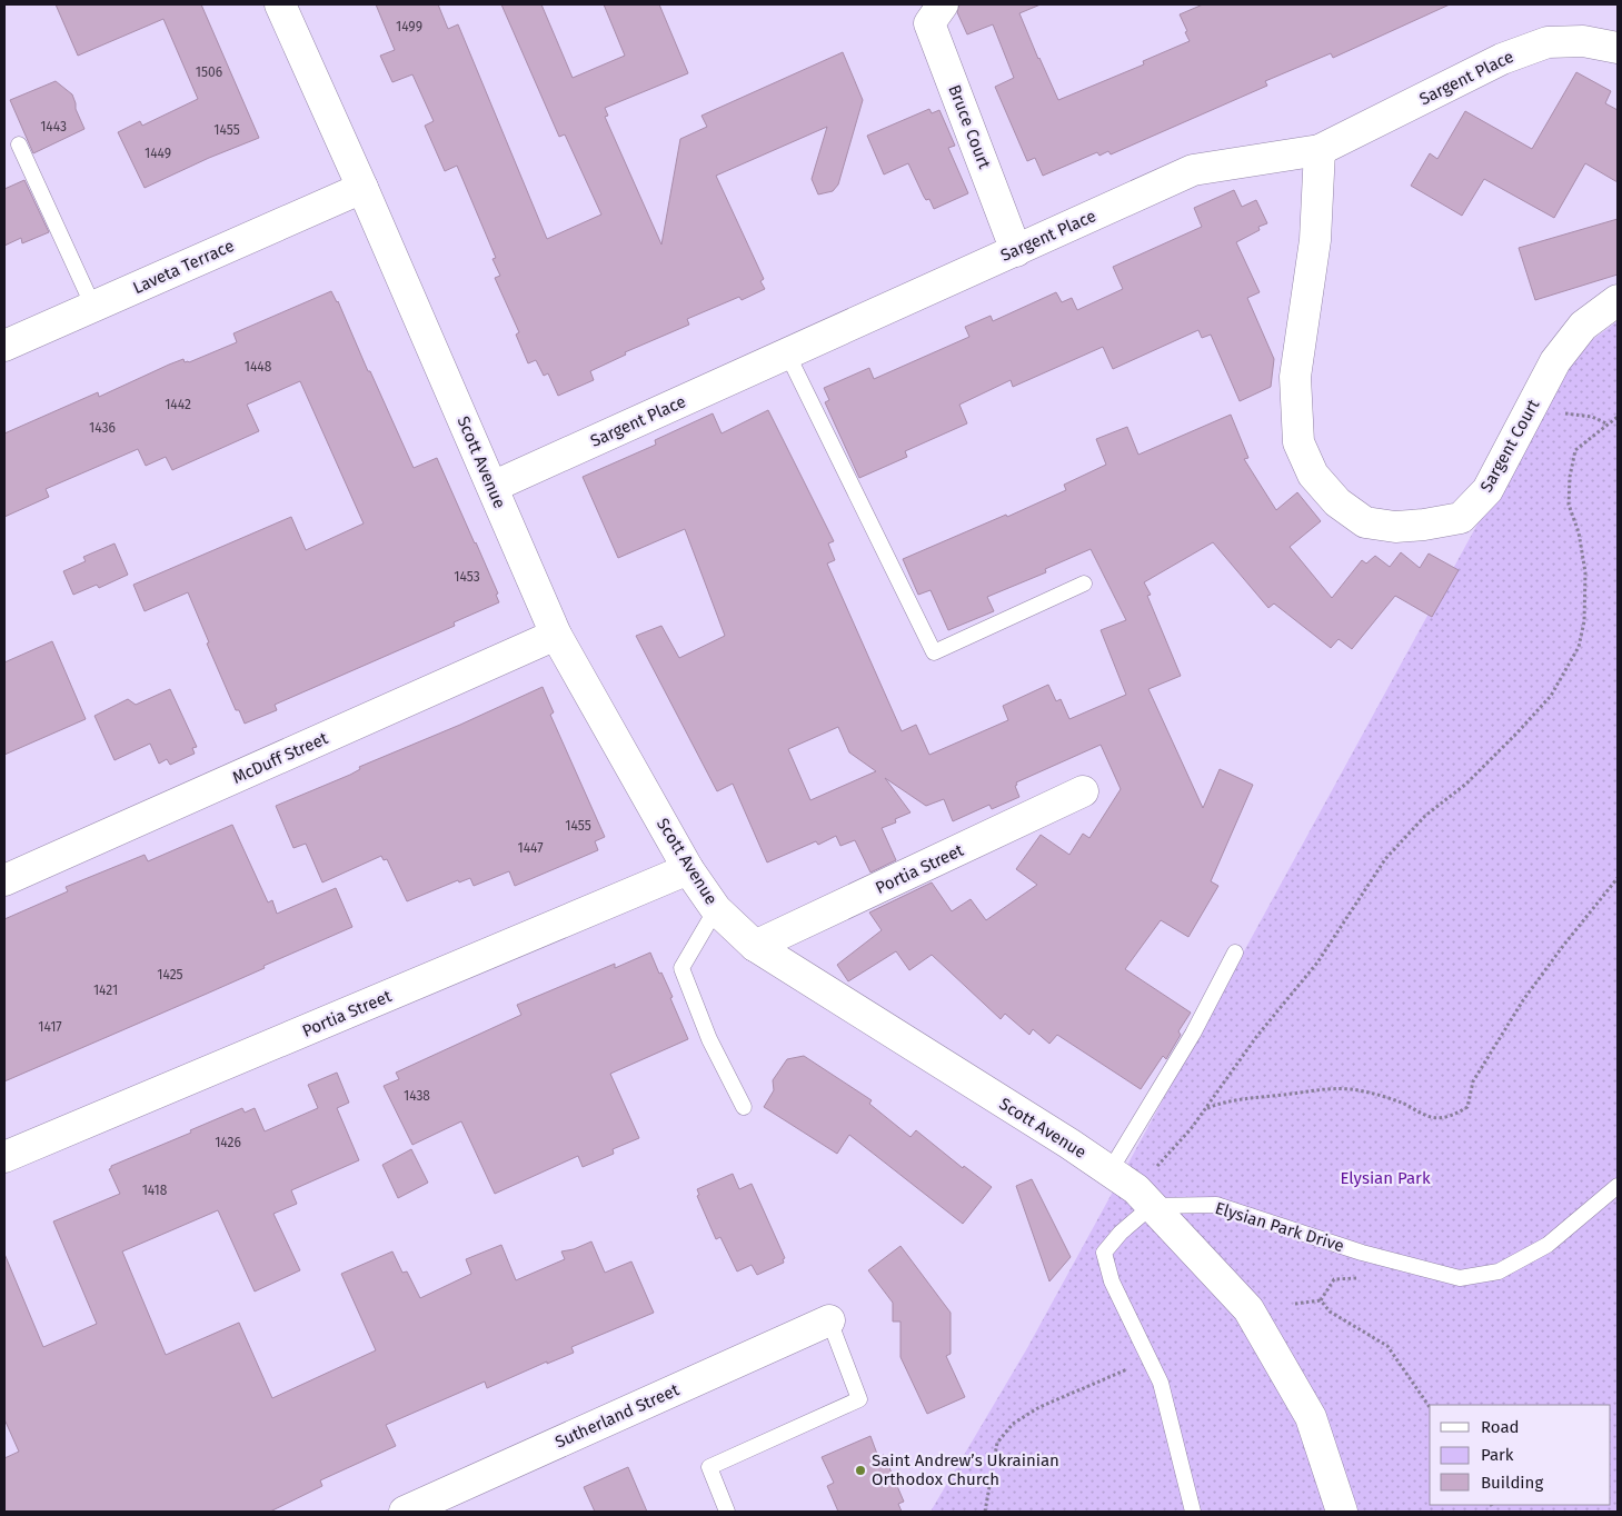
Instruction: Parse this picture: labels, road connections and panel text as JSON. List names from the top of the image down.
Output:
{
  "streets": {
    "street": [
      "Sargent Place",
      "Bruce Court",
      "Laveta Terrace",
      "Sargent Court",
      "Scott Avenue",
      "McDuff Street",
      "Portia Street",
      "Sutherland Street"
    ],
    "lane": ["Elysian Park Drive"]
  },
  "crossings": [
    ["Sargent Place", "Bruce Court"],
    ["Sargent Place", "Sargent Court"],
    ["Sargent Place", "Scott Avenue"],
    ["Laveta Terrace", "Scott Avenue"],
    ["Scott Avenue", "McDuff Street"],
    ["Scott Avenue", "Portia Street"],
    ["Scott Avenue", "Elysian Park Drive"]
  ],
  "parks": ["Elysian Park"],
  "places": ["Saint Andrew’s Ukrainian Orthodox Church"],
  "house_numbers": [
    "1499",
    "1506",
    "1443",
    "1455",
    "1449",
    "1448",
    "1442",
    "1436",
    "1453",
    "1455",
    "1447",
    "1425",
    "1421",
    "1417",
    "1438",
    "1426",
    "1418"
  ],
  "legend": ["Road", "Park", "Building"]
}
